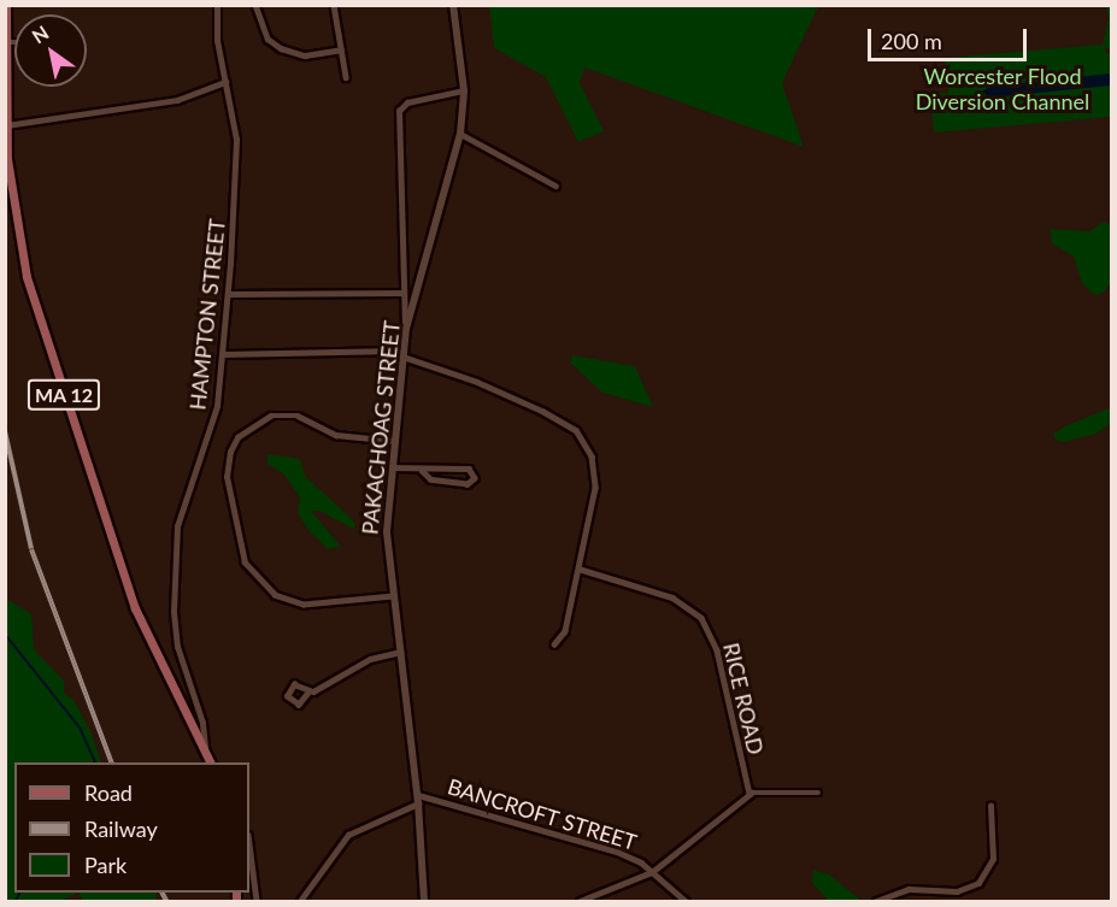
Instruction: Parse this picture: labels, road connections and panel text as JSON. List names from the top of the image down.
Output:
{
  "streets": {
    "main road": ["MA 12"],
    "street": [
      "HAMPTON STREET",
      "PAKACHOAG STREET",
      "RICE ROAD",
      "BANCROFT STREET"
    ]
  },
  "crossings": [
    ["HAMPTON STREET", "MA 12"],
    ["PAKACHOAG STREET", "BANCROFT STREET"]
  ],
  "parks": ["Worcester Flood Diversion Channel"],
  "legend": ["Road", "Railway", "Park"],
  "scale_bar": "200 m",
  "north": "top left"
}
